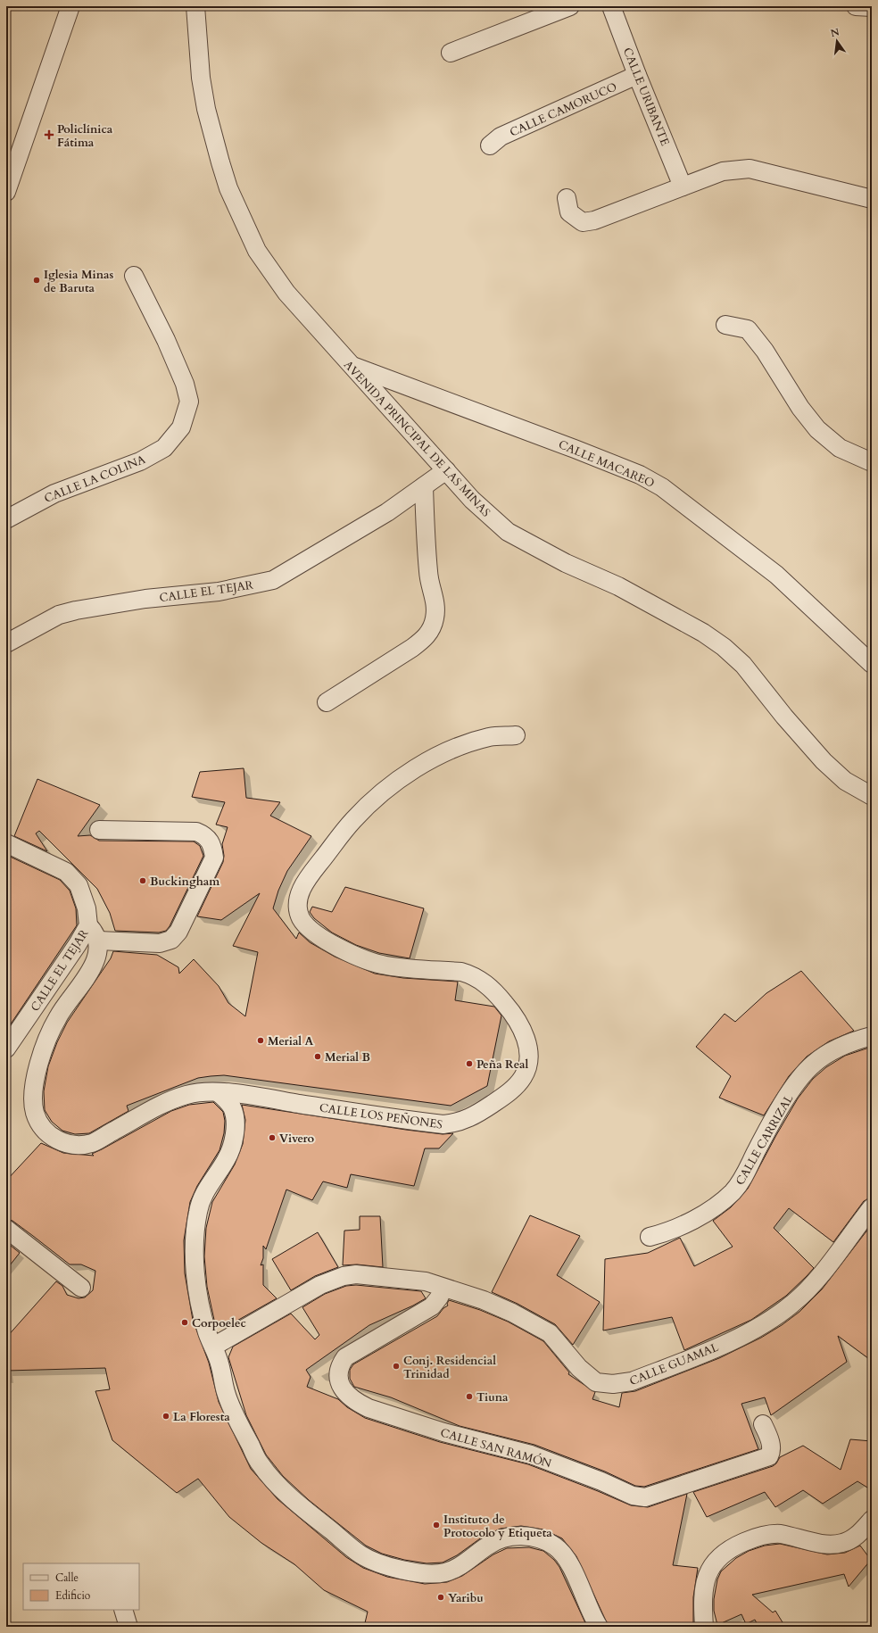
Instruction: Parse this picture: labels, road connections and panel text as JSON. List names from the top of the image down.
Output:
{
  "streets": {
    "street": [
      "CALLE URIBANTE",
      "CALLE CAMORUCO",
      "AVENIDA PRINCIPAL DE LAS MINAS",
      "CALLE MACAREO",
      "CALLE LA COLINA",
      "CALLE EL TEJAR",
      "CALLE LOS PEÑONES",
      "CALLE CARRIZAL",
      "CALLE GUAMAL",
      "CALLE SAN RAMÓN"
    ]
  },
  "crossings": [
    ["CALLE URIBANTE", "CALLE CAMORUCO"],
    ["AVENIDA PRINCIPAL DE LAS MINAS", "CALLE MACAREO"],
    ["AVENIDA PRINCIPAL DE LAS MINAS", "CALLE EL TEJAR"],
    ["CALLE GUAMAL", "CALLE SAN RAMÓN"]
  ],
  "places": {
    "health": ["Policlínica Fátima"],
    "other": [
      "Iglesia Minas de Baruta",
      "Buckingham",
      "Merial A",
      "Merial B",
      "Peña Real",
      "Vivero",
      "Corpoelec",
      "Conj. Residencial Trinidad",
      "Tiuna",
      "La Floresta",
      "Instituto de Protocolo y Etiqueta",
      "Yaribu"
    ]
  },
  "legend": ["Calle", "Edificio"],
  "north": "top"
}
